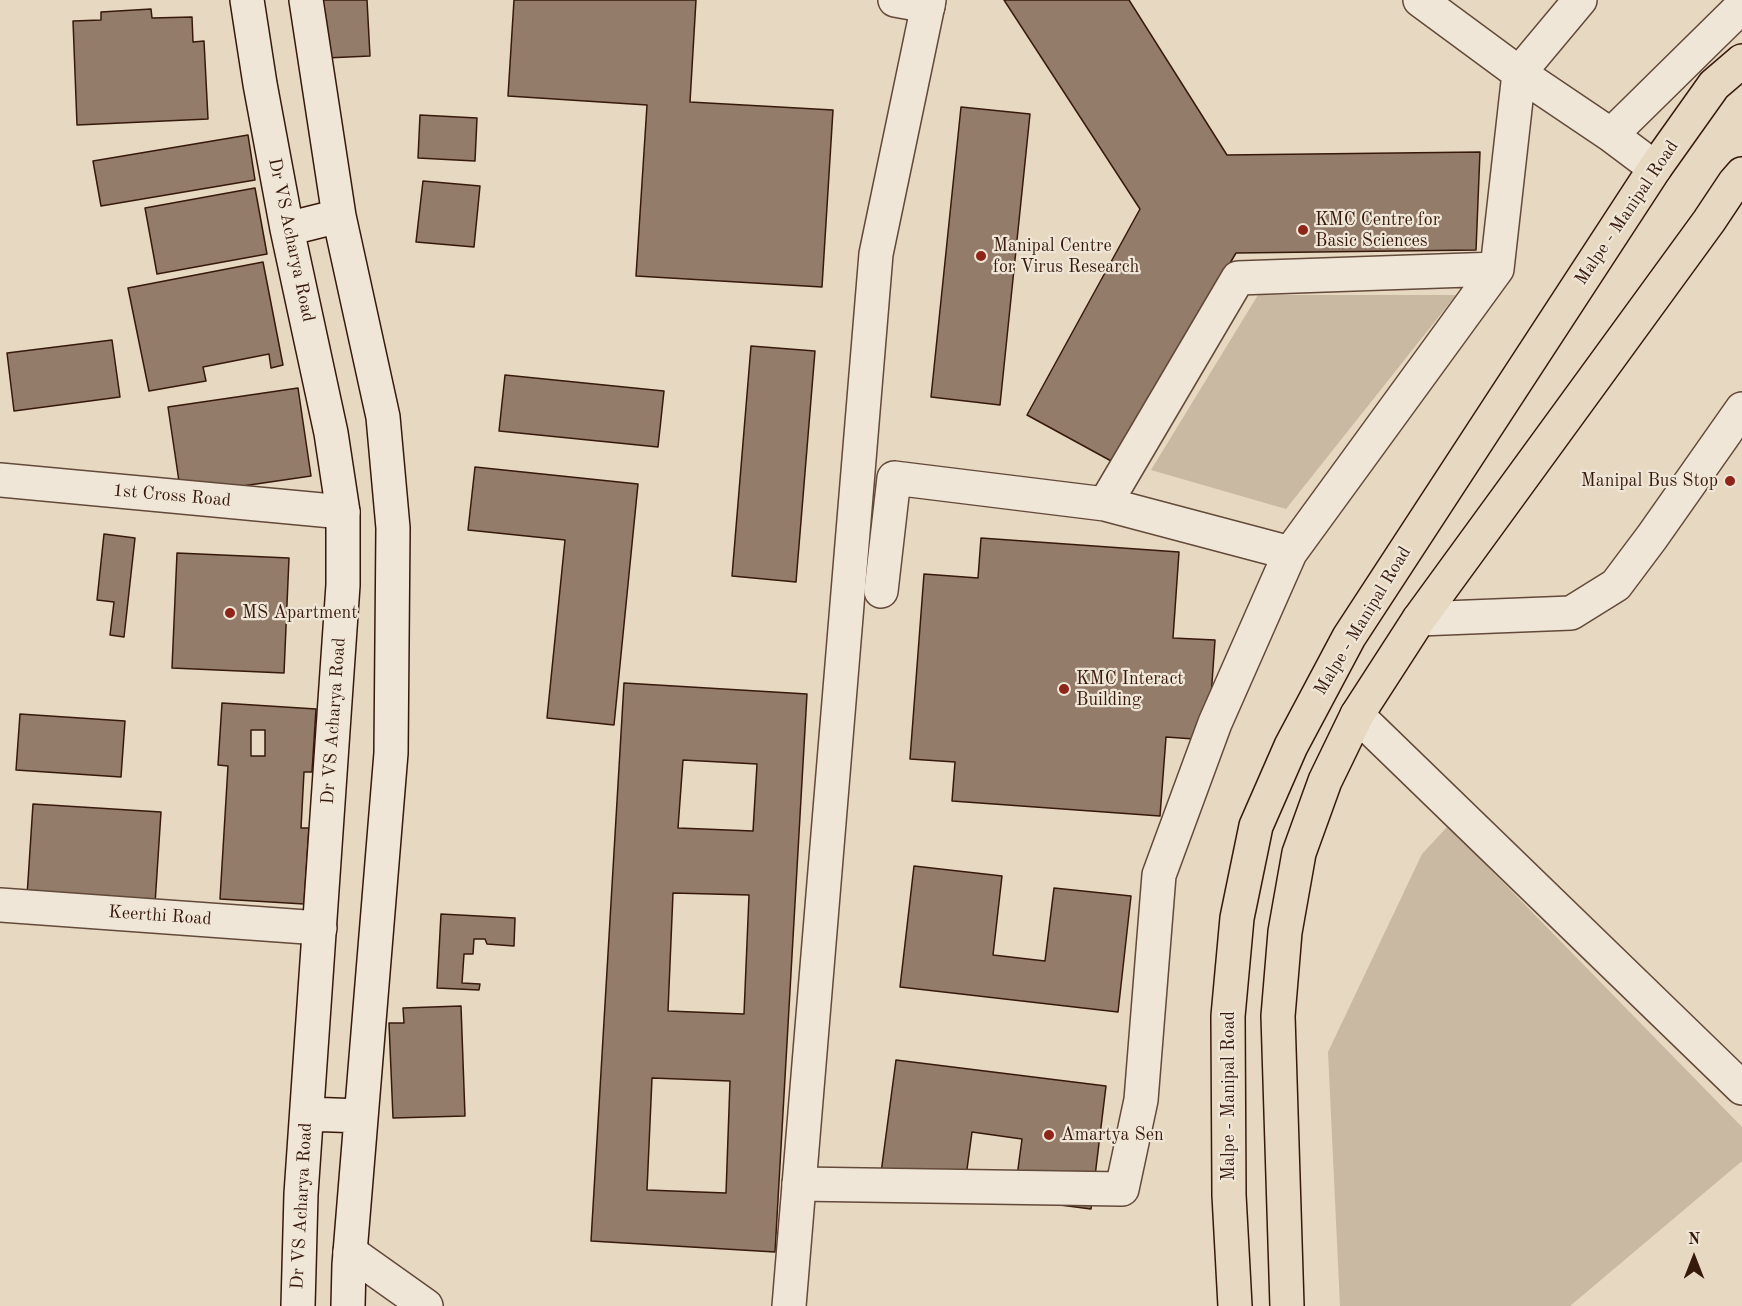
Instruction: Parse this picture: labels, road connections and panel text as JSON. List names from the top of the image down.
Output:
{
  "streets": {
    "highway": ["Malpe - Manipal Road"],
    "street": ["Dr VS Acharya Road", "1st Cross Road", "Keerthi Road"]
  },
  "crossings": [
    ["Dr VS Acharya Road", "1st Cross Road"],
    ["Dr VS Acharya Road", "Keerthi Road"]
  ],
  "places": [
    "KMC Centre for Basic Sciences",
    "Manipal Centre for Virus Research",
    "Manipal Bus Stop",
    "MS Apartment",
    "KMC Interact Building",
    "Amartya Sen"
  ],
  "north": "top"
}
